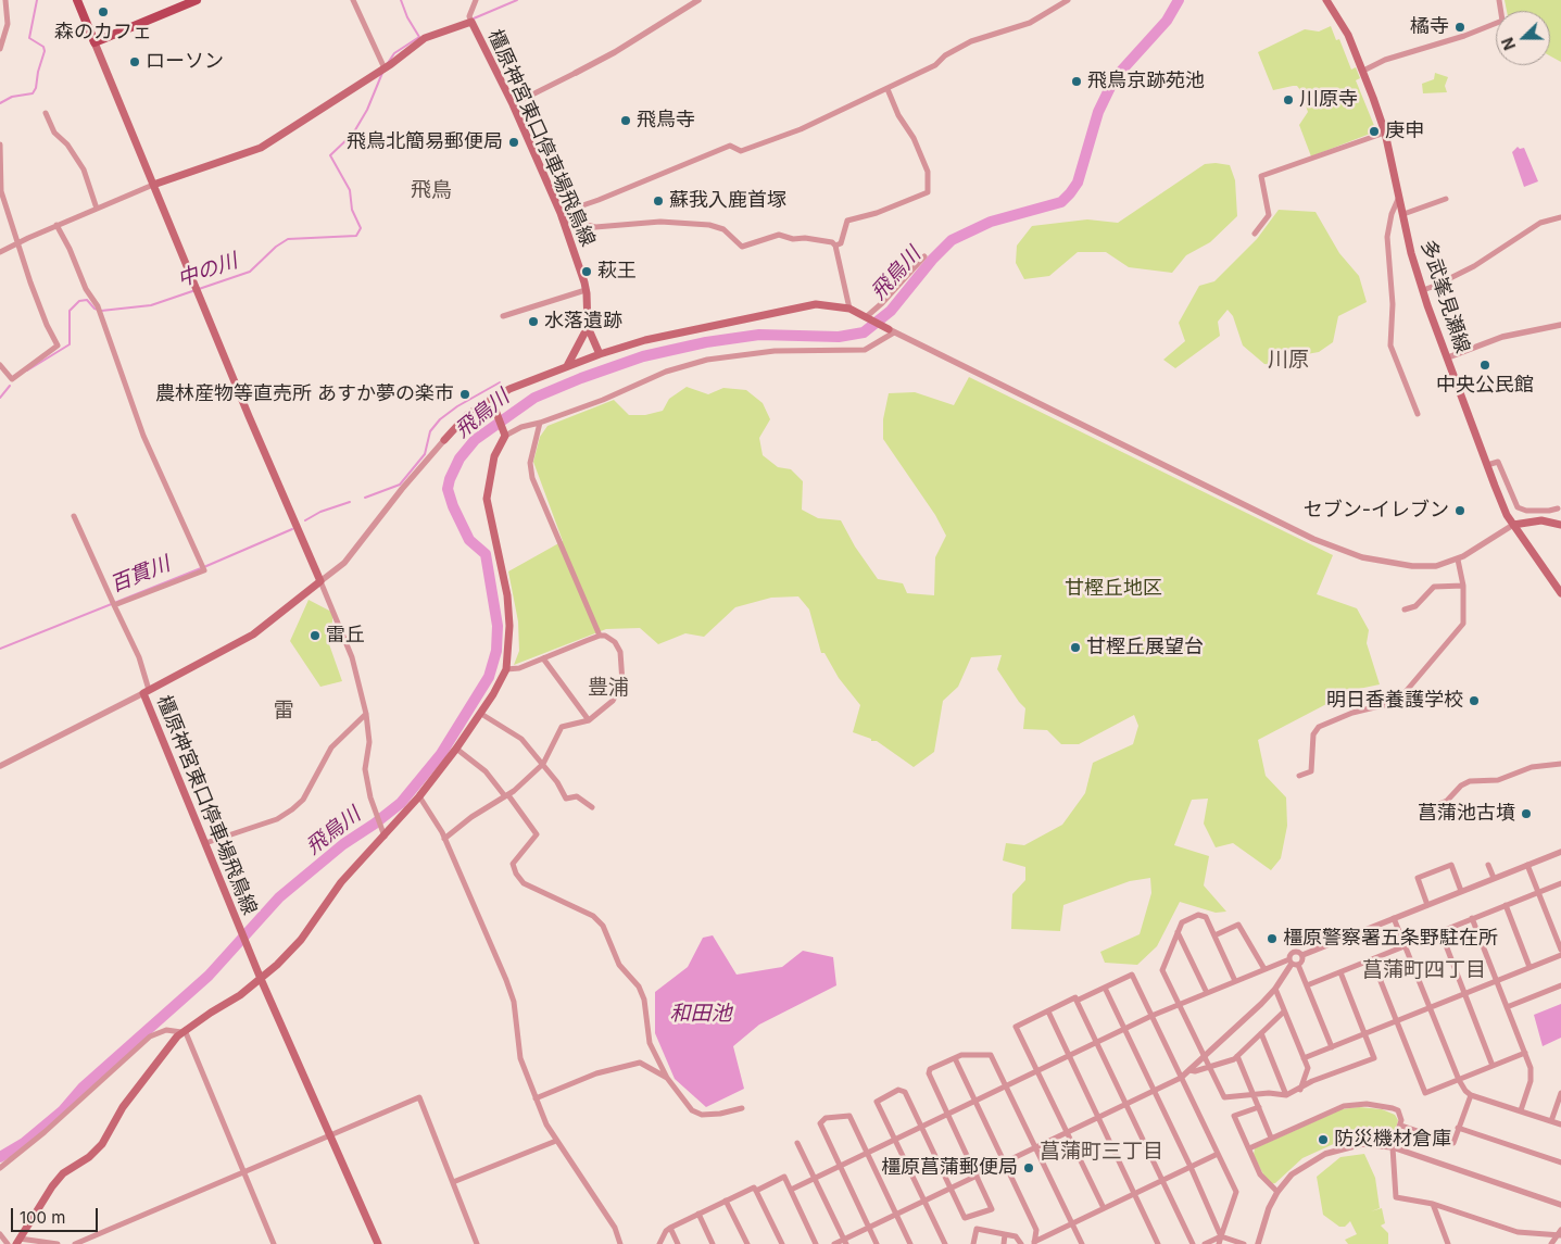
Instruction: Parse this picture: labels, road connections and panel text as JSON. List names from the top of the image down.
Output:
{
  "streets": {
    "main road": ["橿原神宮東口停車場飛鳥線", "多武峯見瀬線"]
  },
  "districts": [
    "飛鳥",
    "川原",
    "豊浦",
    "雷",
    "菖蒲町四丁目",
    "菖蒲町三丁目"
  ],
  "water": [
    "中の川",
    "飛鳥川",
    "百貫川",
    "和田池"
  ],
  "parks": ["甘樫丘地区"],
  "places": [
    "森のカフェ",
    "橘寺",
    "ローソン",
    "飛鳥京跡苑池",
    "川原寺",
    "飛鳥寺",
    "庚申",
    "飛鳥北簡易郵便局",
    "蘇我入鹿首塚",
    "萩王",
    "水落遺跡",
    "中央公民館",
    "農林産物等直売所 あすか夢の楽市",
    "セブン-イレブン",
    "雷丘",
    "甘樫丘展望台",
    "明日香養護学校",
    "菖蒲池古墳",
    "橿原警察署五条野駐在所",
    "防災機材倉庫",
    "橿原菖蒲郵便局"
  ],
  "scale_bar": "100 m",
  "north": "left"
}
